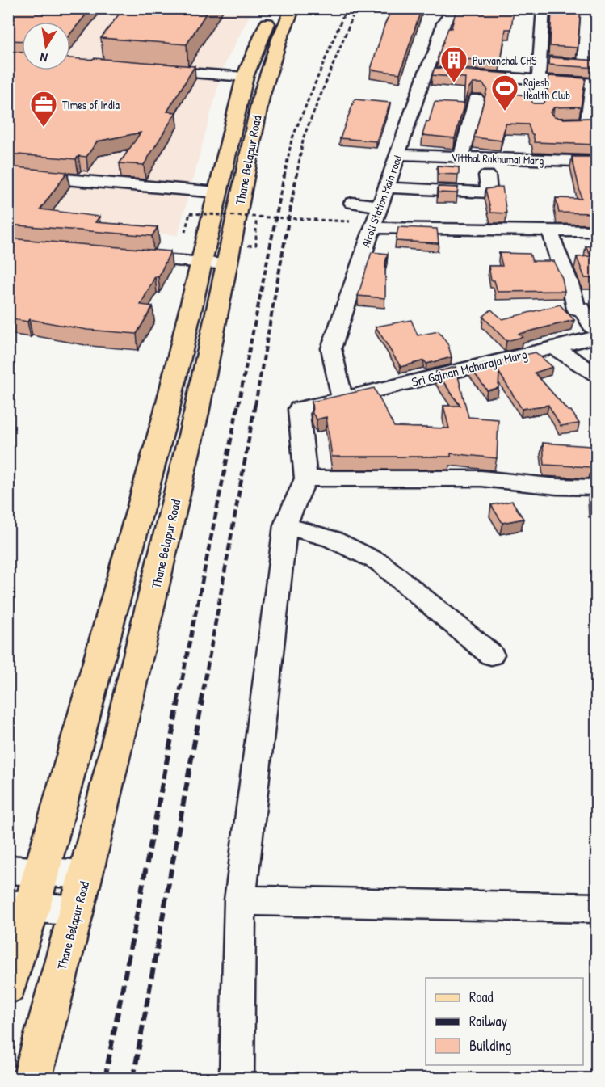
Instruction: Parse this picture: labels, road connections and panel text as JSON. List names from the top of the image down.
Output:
{
  "streets": {
    "main road": ["Thane Belapur Road"],
    "street": ["Vitthal Rakhumai Marg", "Airoli Station Main road", "Sri Gajnan Maharaja Marg"]
  },
  "crossings": [
    ["Vitthal Rakhumai Marg", "Airoli Station Main road"],
    ["Airoli Station Main road", "Sri Gajnan Maharaja Marg"]
  ],
  "places": {
    "building": ["Purvanchal CHS"],
    "sports": ["Rajesh Health Club"],
    "office": ["Times of India"]
  },
  "legend": ["Road", "Railway", "Building"],
  "north": "bottom"
}
